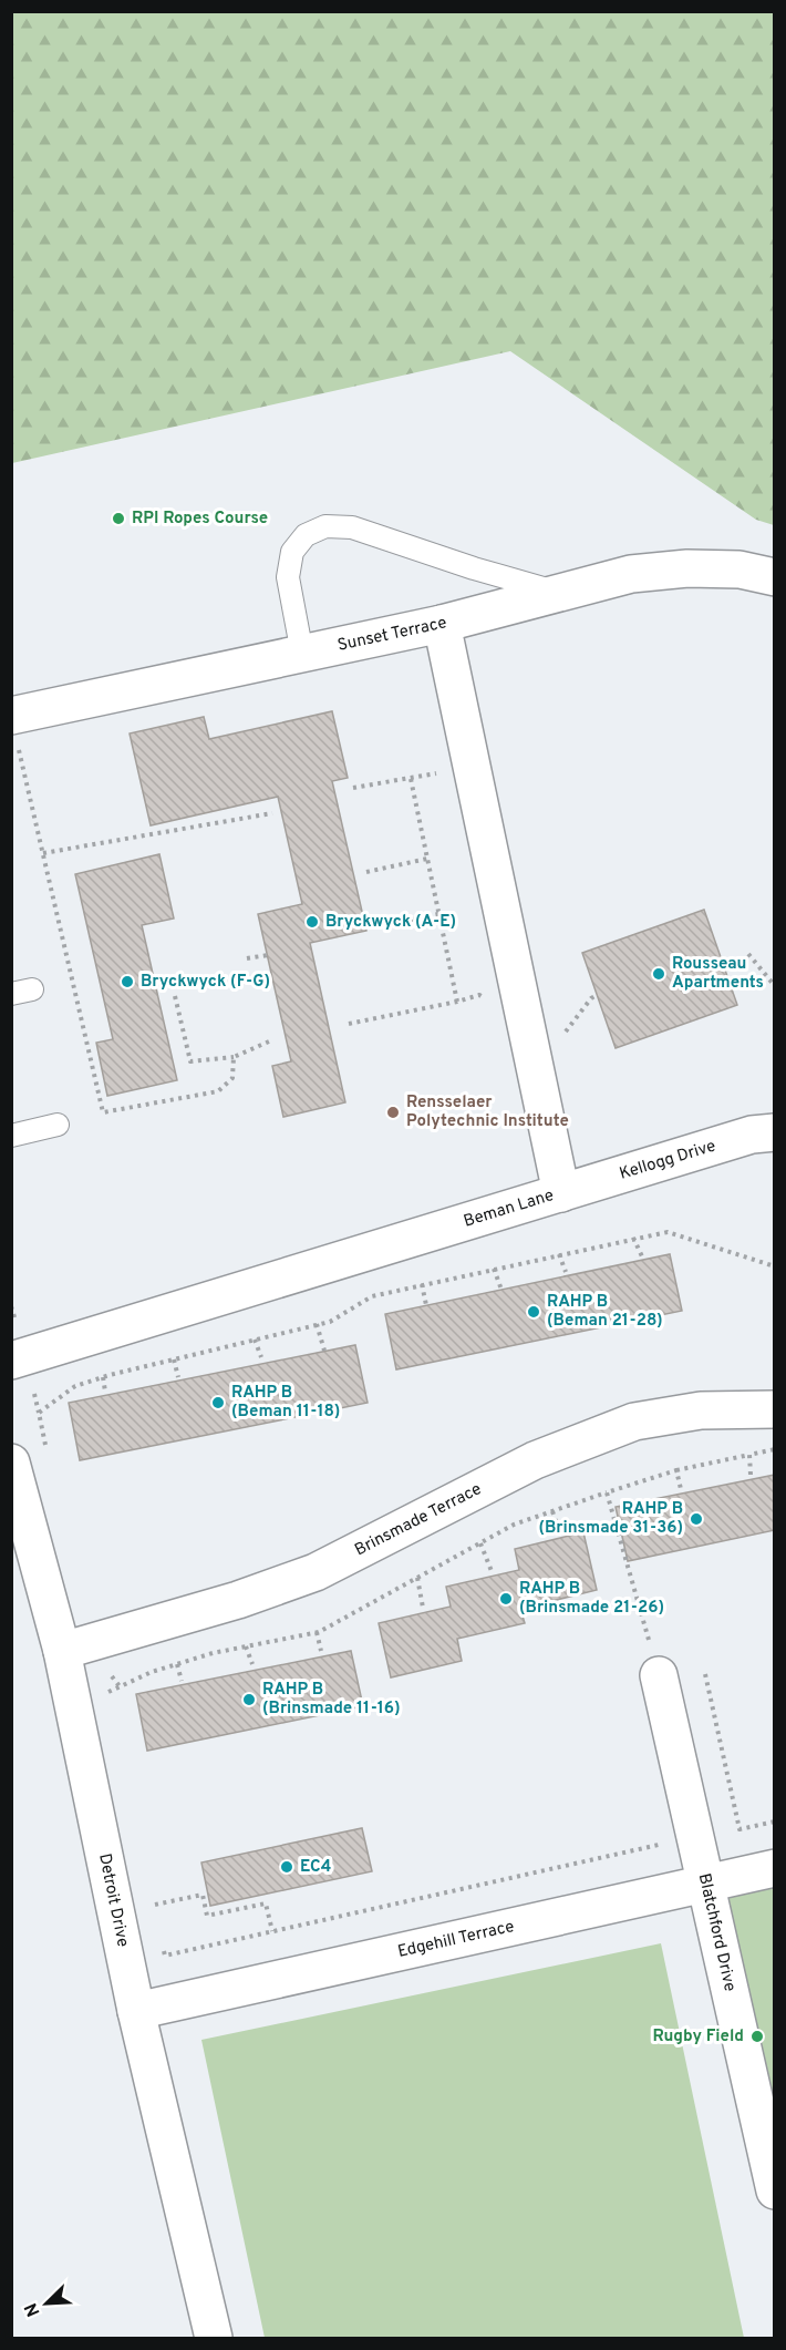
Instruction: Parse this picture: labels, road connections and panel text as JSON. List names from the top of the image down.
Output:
{
  "streets": {
    "street": [
      "Sunset Terrace",
      "Kellogg Drive",
      "Beman Lane",
      "Brinsmade Terrace",
      "Detroit Drive",
      "Blatchford Drive",
      "Edgehill Terrace"
    ]
  },
  "crossings": [
    ["Sunset Terrace", "Beman Lane"],
    ["Kellogg Drive", "Beman Lane"],
    ["Brinsmade Terrace", "Detroit Drive"],
    ["Detroit Drive", "Edgehill Terrace"],
    ["Blatchford Drive", "Edgehill Terrace"]
  ],
  "places": [
    "RPI Ropes Course",
    "Bryckwyck (A-E)",
    "Rousseau Apartments",
    "Bryckwyck (F-G)",
    "Rensselaer Polytechnic Institute",
    "RAHP B (Beman 21-28)",
    "RAHP B (Beman 11-18)",
    "RAHP B (Brinsmade 31-36)",
    "RAHP B (Brinsmade 21-26)",
    "RAHP B (Brinsmade 11-16)",
    "EC4",
    "Rugby Field"
  ],
  "north": "bottom left"
}
